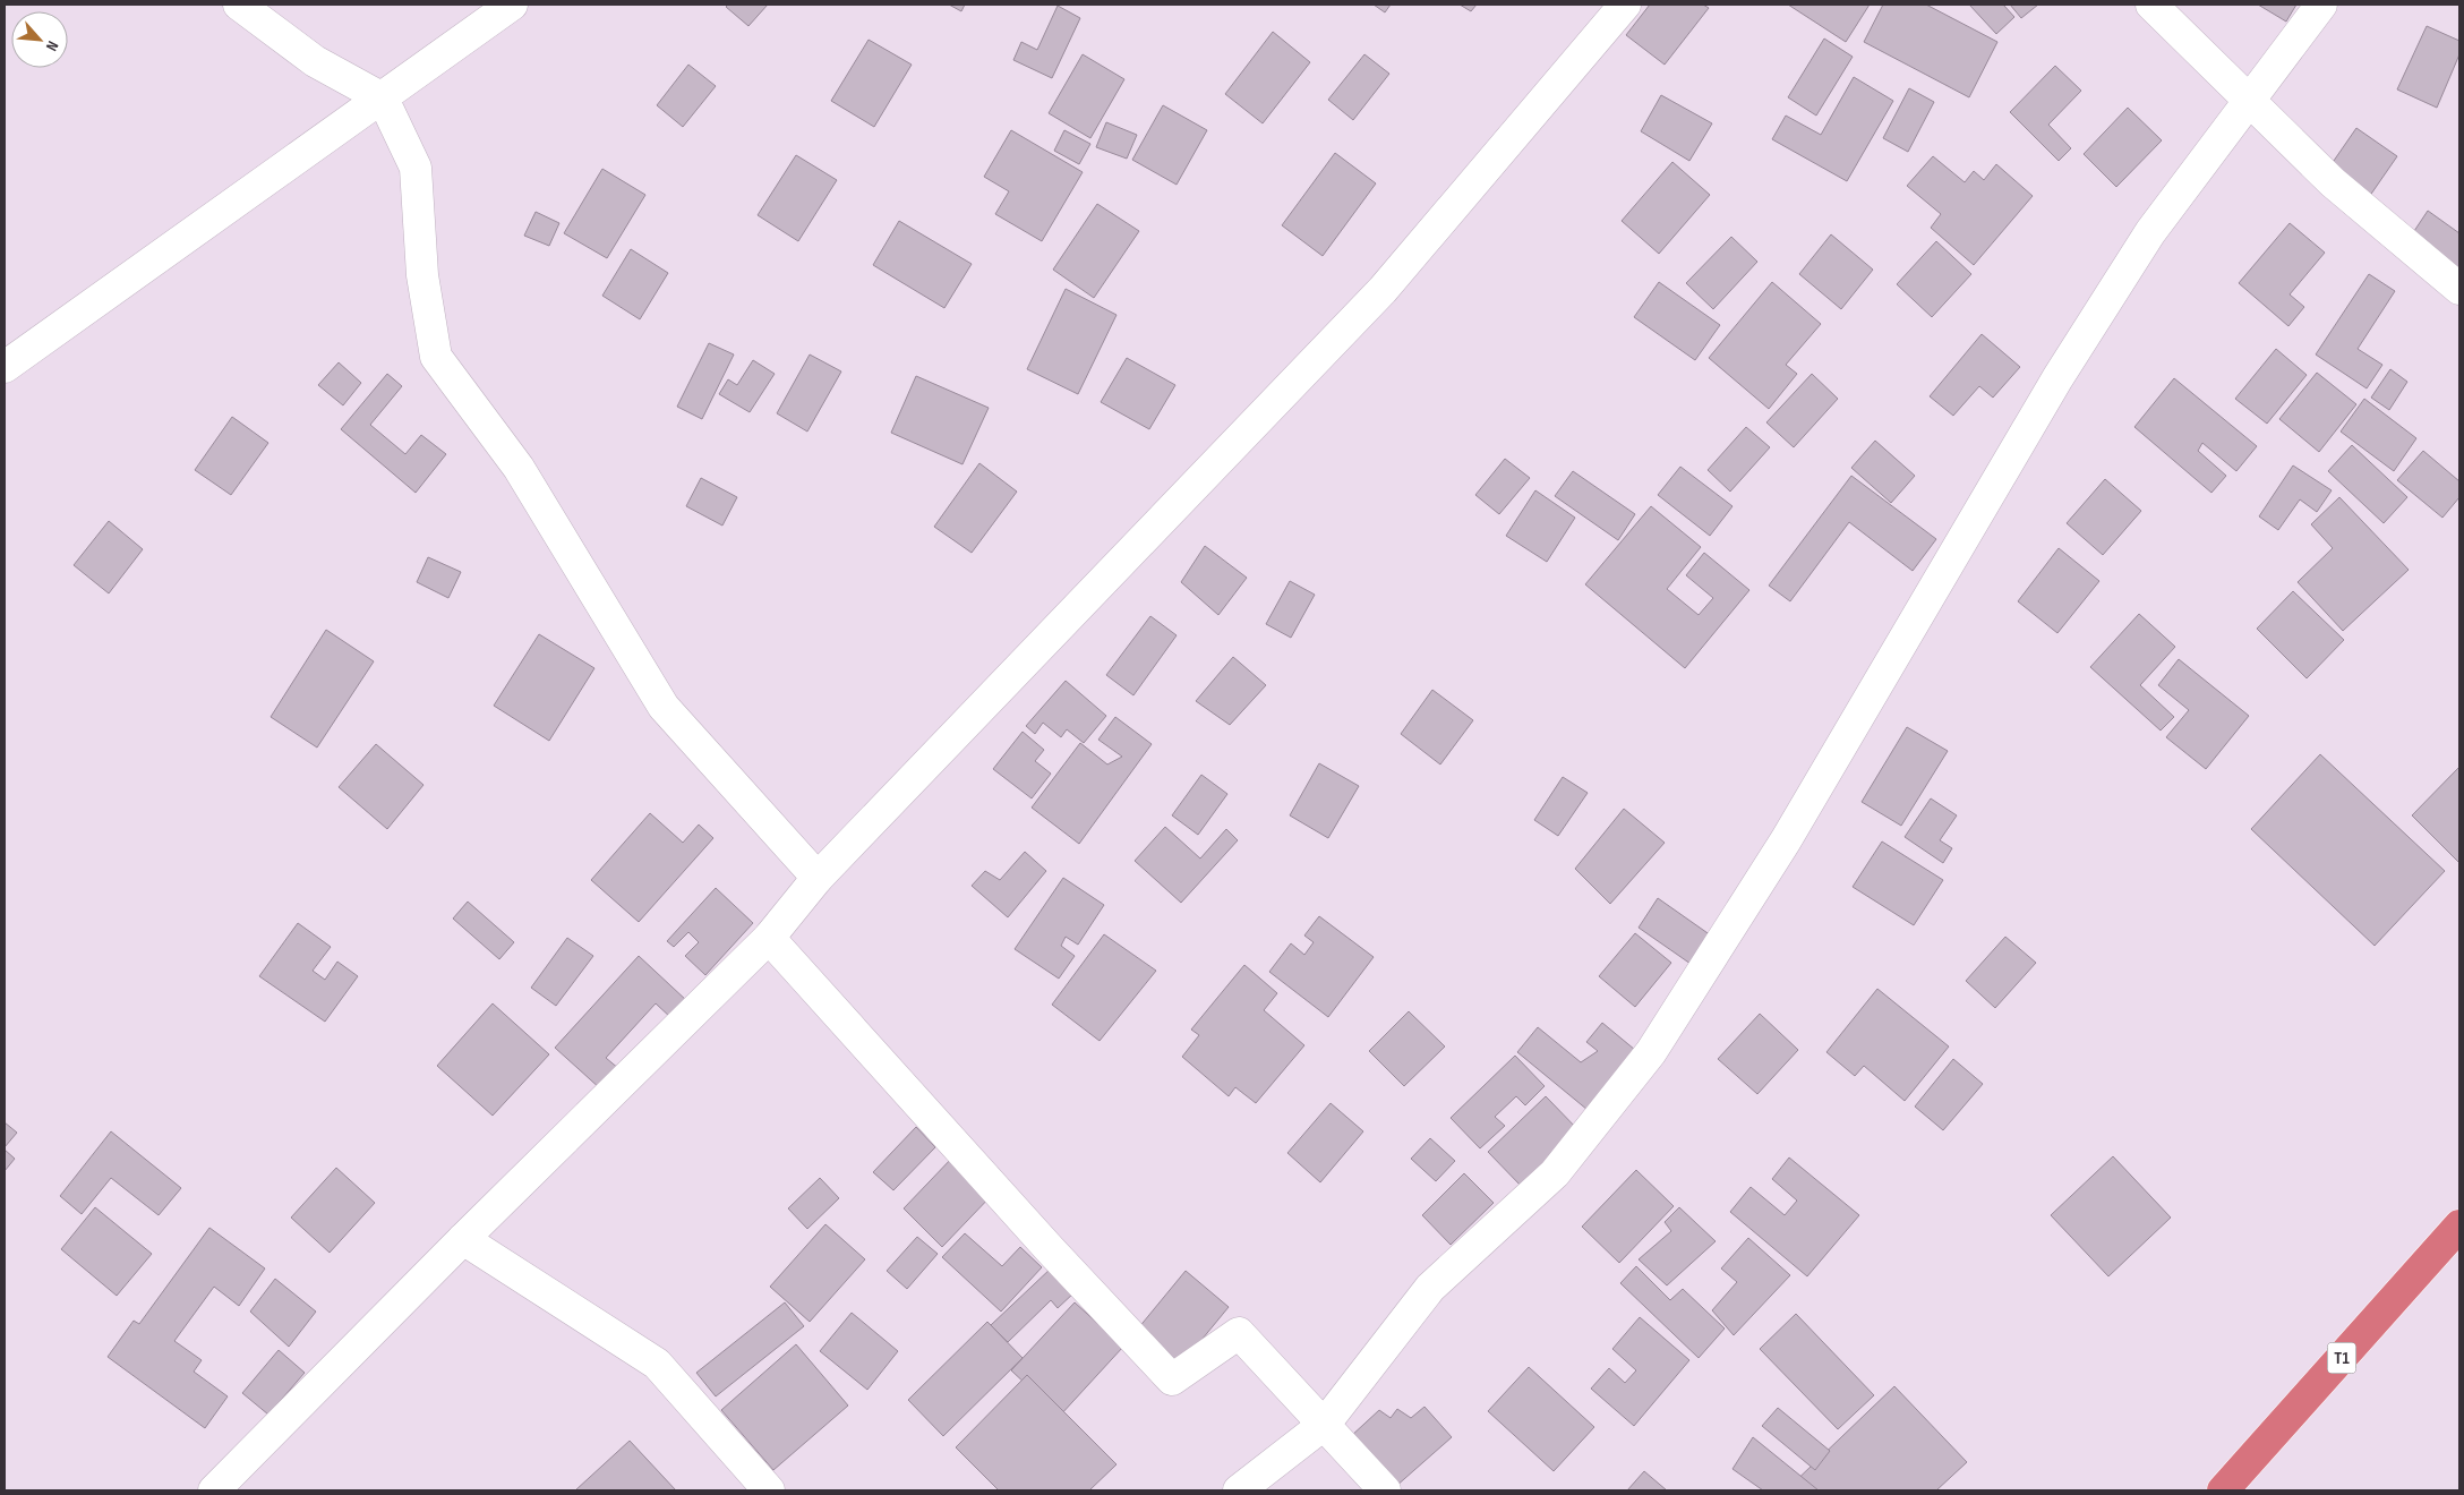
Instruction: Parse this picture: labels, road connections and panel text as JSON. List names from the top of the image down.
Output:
{
  "streets": {
    "highway": ["T1"]
  },
  "north": "bottom right"
}
